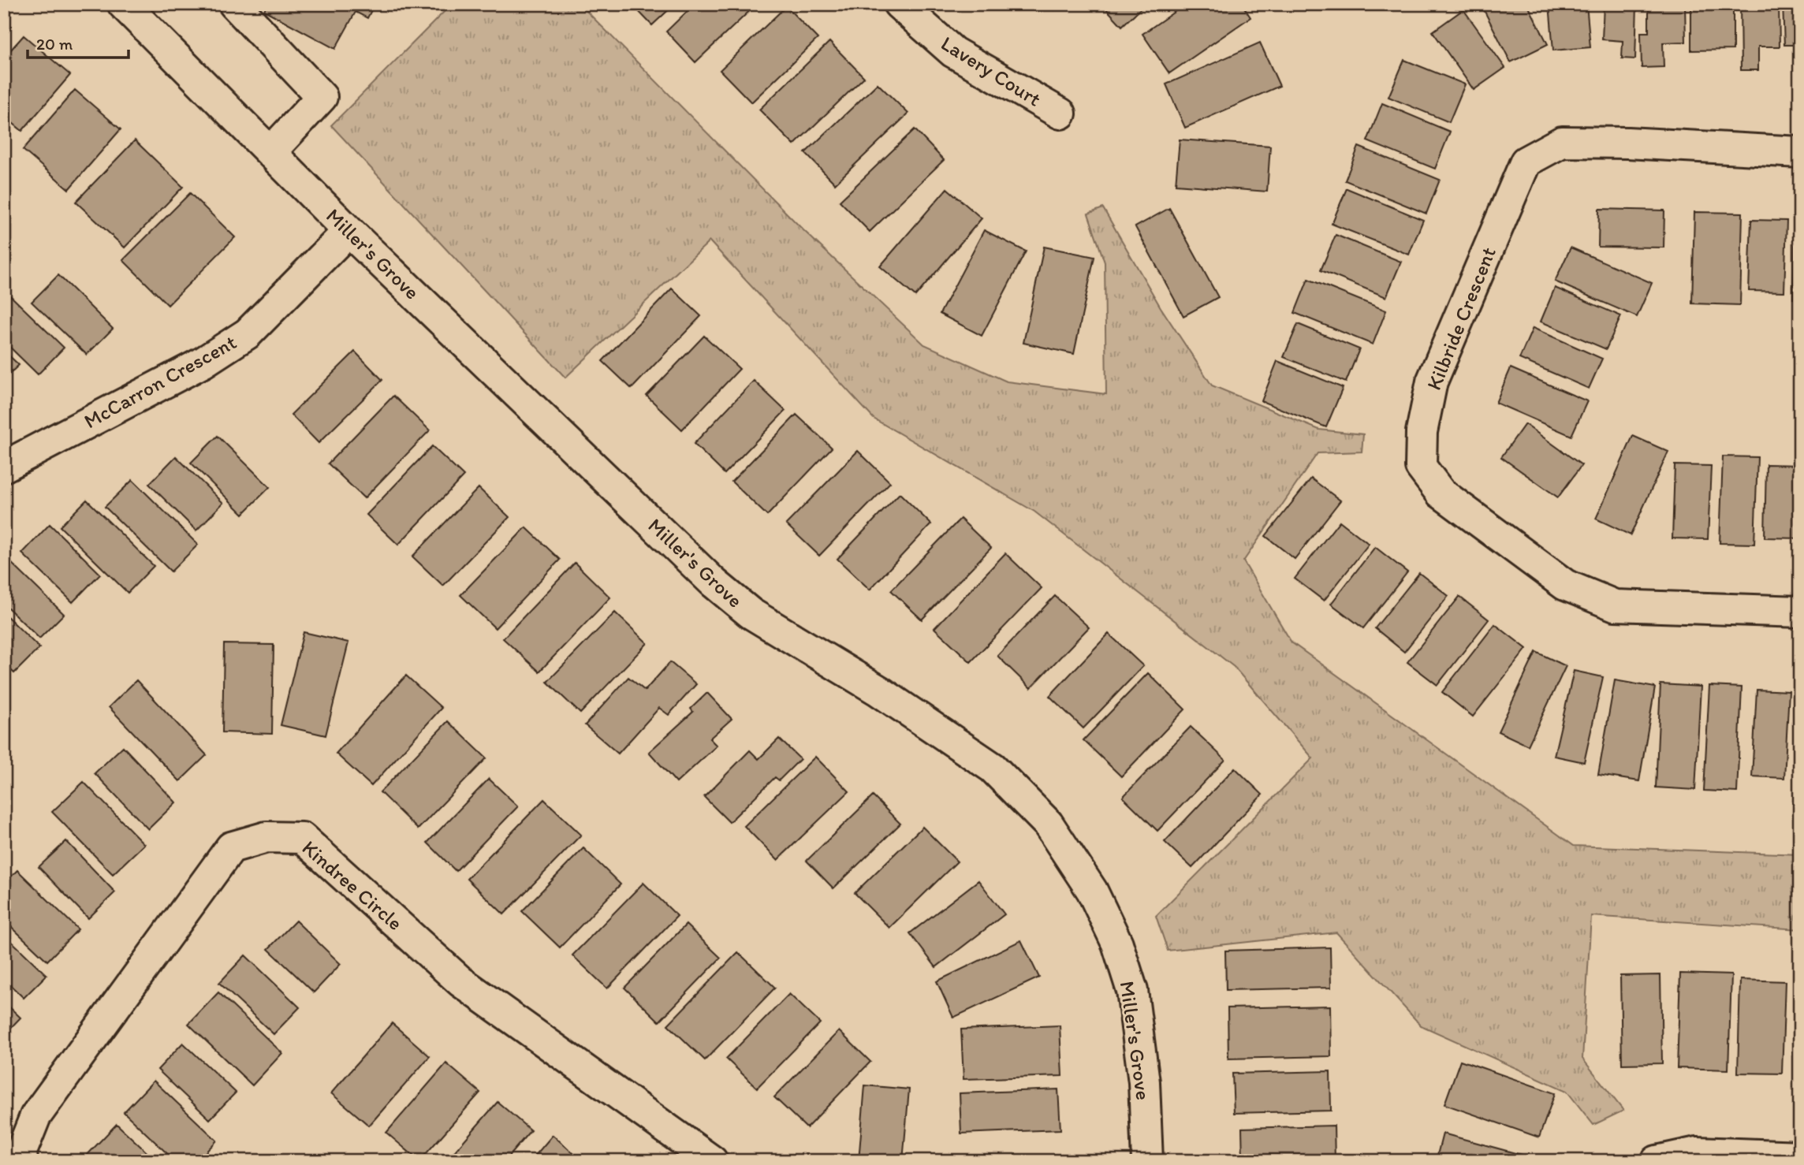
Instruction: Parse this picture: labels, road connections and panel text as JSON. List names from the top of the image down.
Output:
{
  "streets": {
    "street": [
      "Lavery Court",
      "Miller's Grove",
      "Kilbride Crescent",
      "McCarron Crescent",
      "Kindree Circle"
    ]
  },
  "crossings": [
    ["Miller's Grove", "McCarron Crescent"]
  ],
  "scale_bar": "20 m"
}
